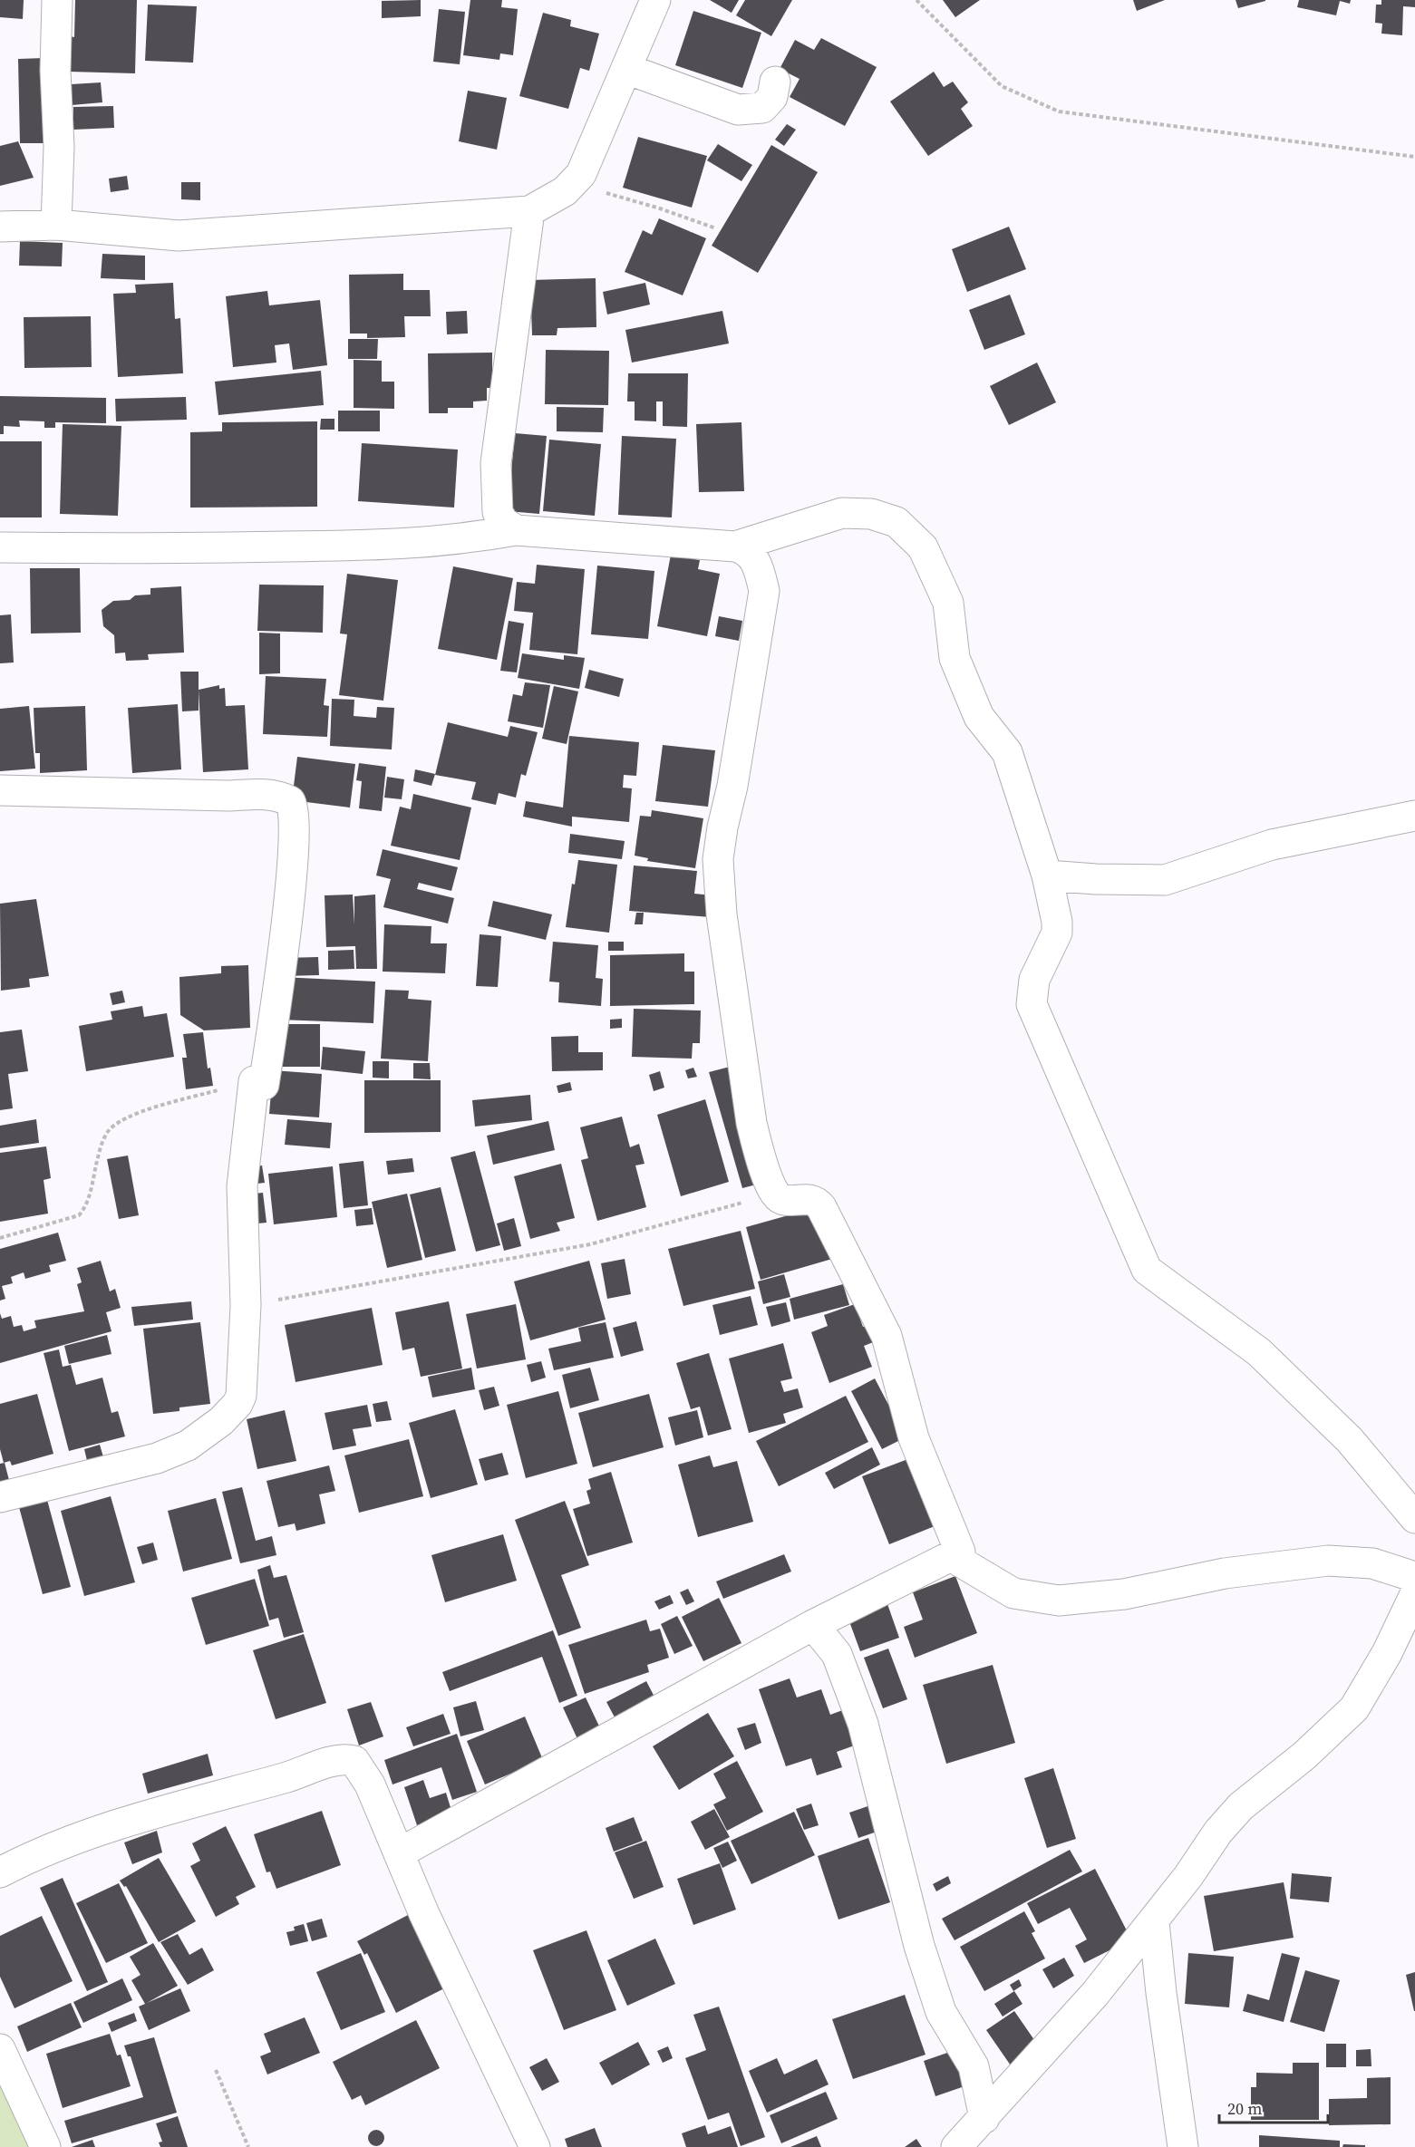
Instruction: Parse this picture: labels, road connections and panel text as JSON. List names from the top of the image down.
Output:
{
  "scale_bar": "20 m"
}
